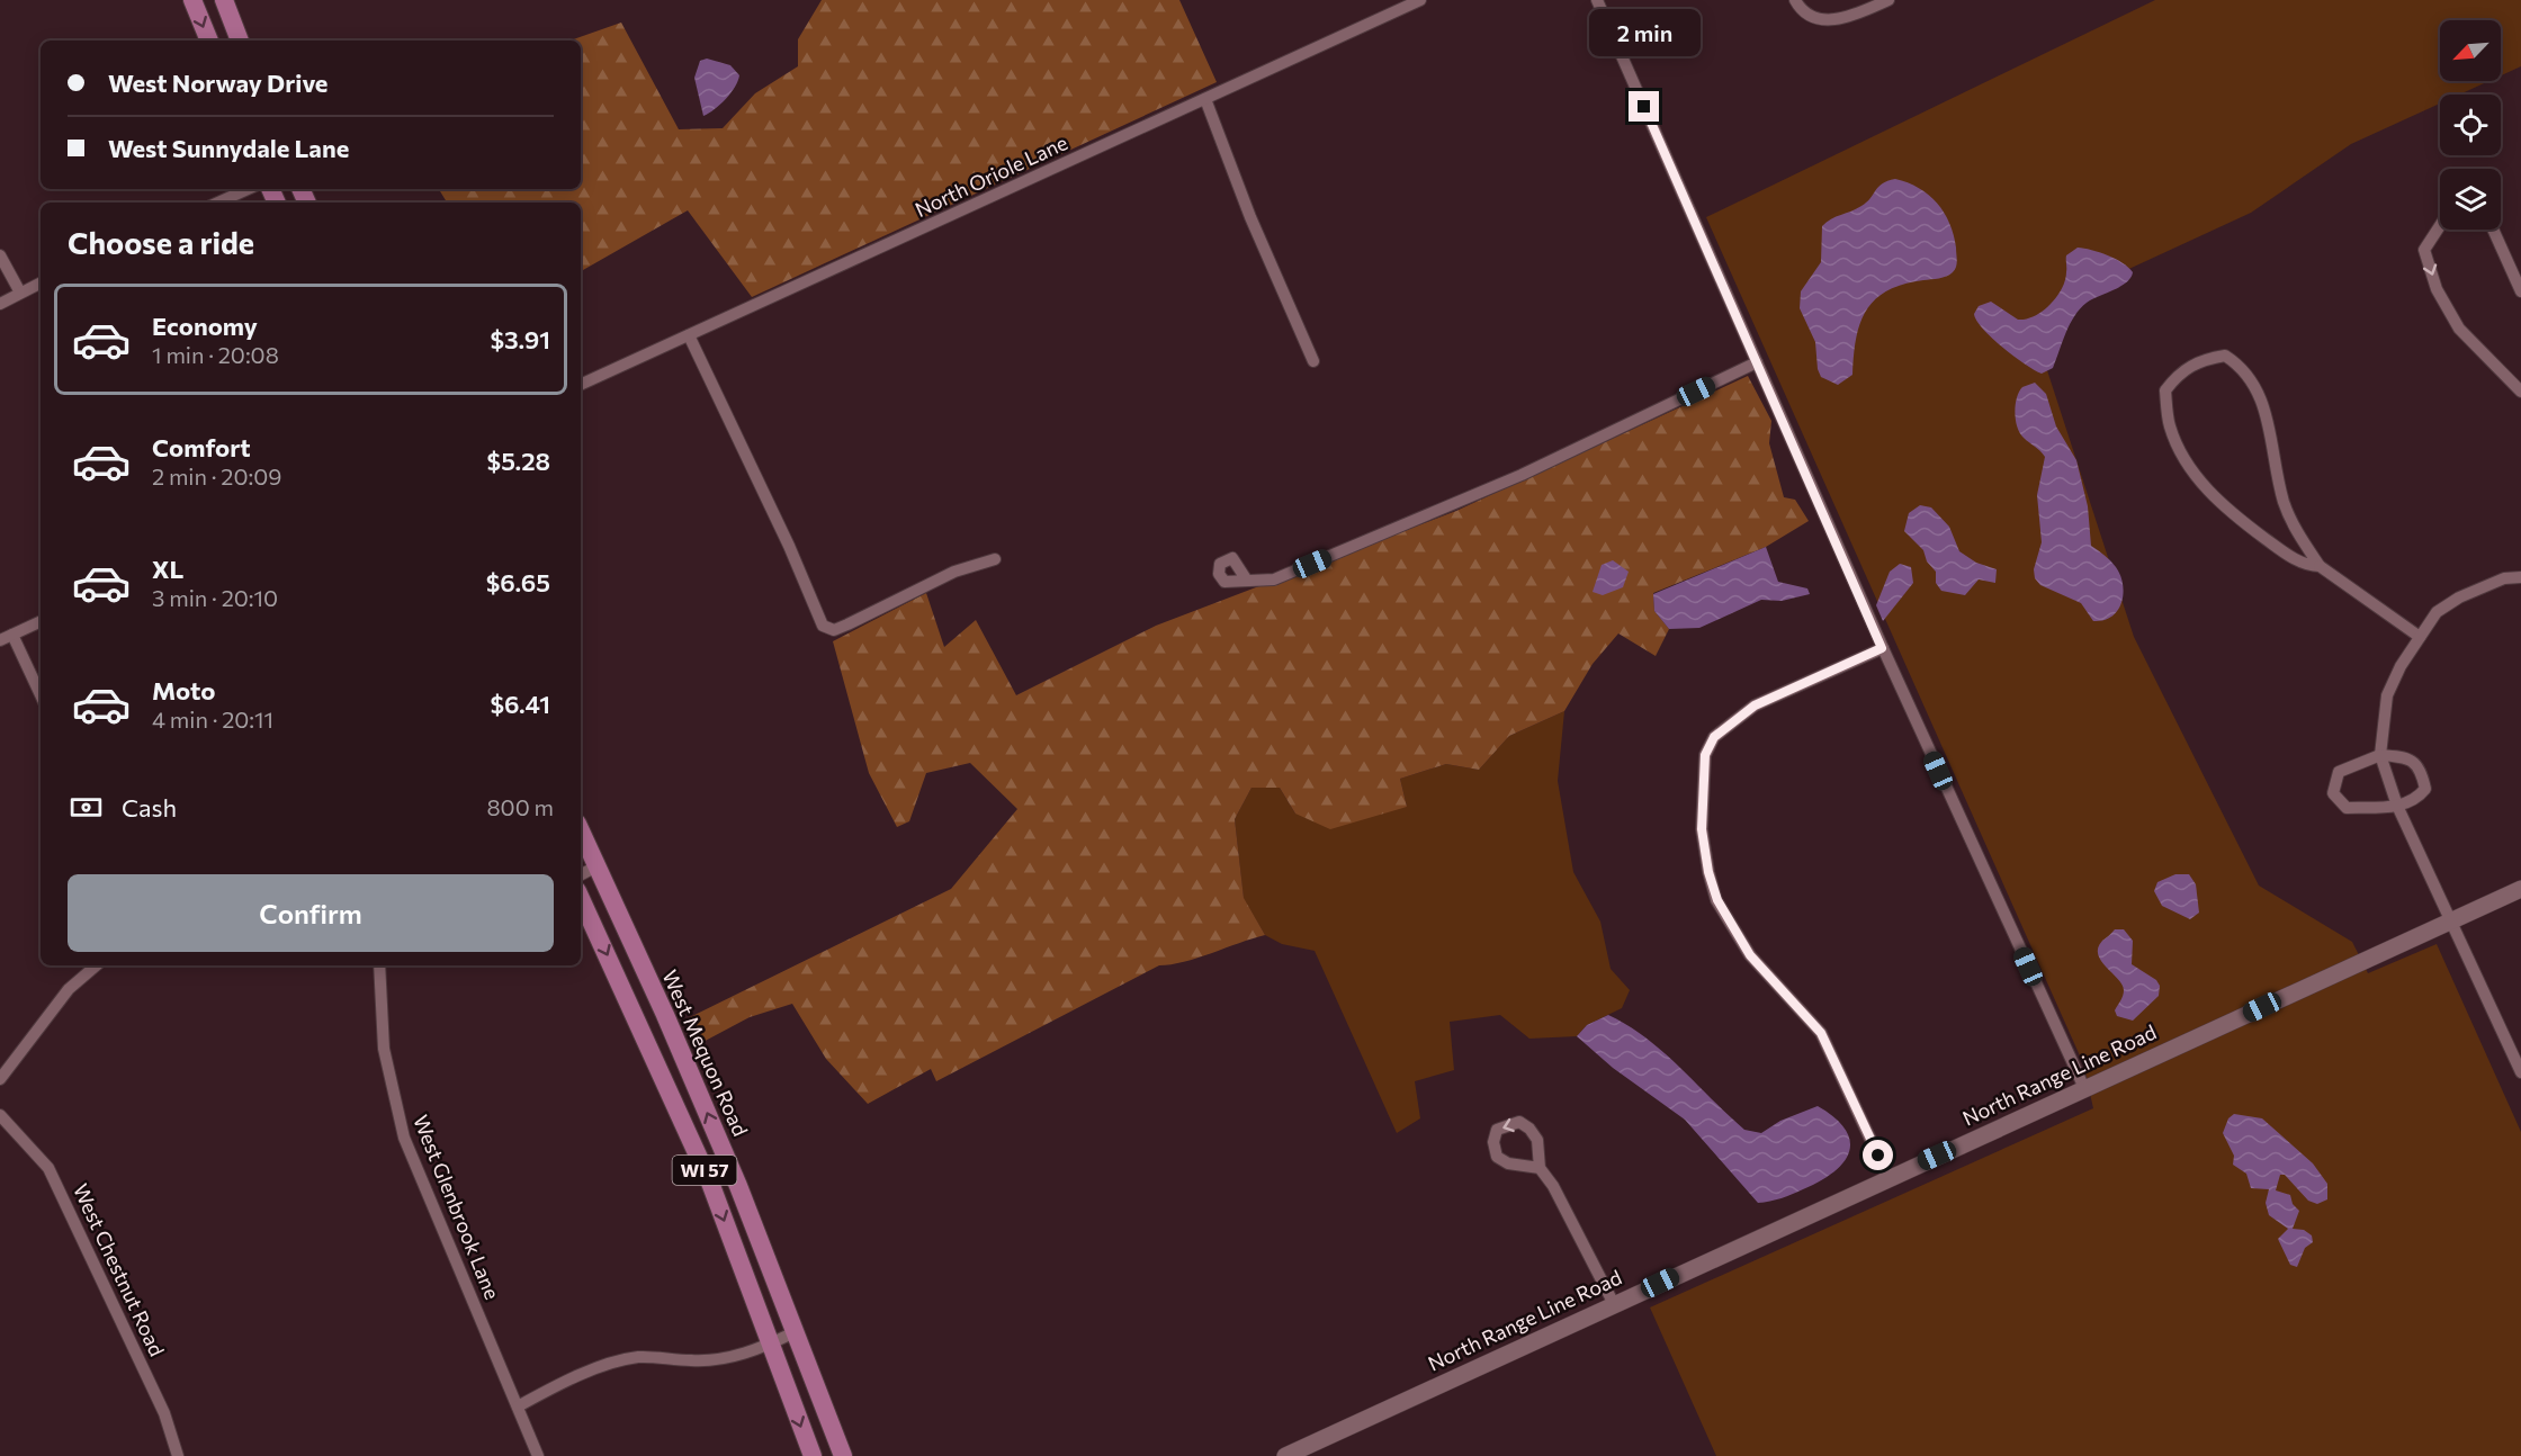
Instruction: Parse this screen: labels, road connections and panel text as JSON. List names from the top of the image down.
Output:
{
  "streets": {
    "main road": ["West Mequon Road", "WI 57"],
    "street": [
      "North Oriole Lane",
      "North Range Line Road",
      "West Glenbrook Lane",
      "West Chestnut Road"
    ]
  },
  "north": "bottom left",
  "page": {
    "bubble": "2 min",
    "banner": ["West Norway Drive", "West Sunnydale Lane"],
    "heading": "Choose a ride",
    "list": [
      {
        "name": "Economy",
        "note": "1 min · 20:08",
        "value": "$3.91"
      },
      {
        "name": "Comfort",
        "note": "2 min · 20:09",
        "value": "$5.28"
      },
      {
        "name": "XL",
        "note": "3 min · 20:10",
        "value": "$6.65"
      },
      {
        "name": "Moto",
        "note": "4 min · 20:11",
        "value": "$6.41"
      }
    ],
    "pay": ["Cash", "800 m"],
    "buttons": "Confirm"
  }
}
